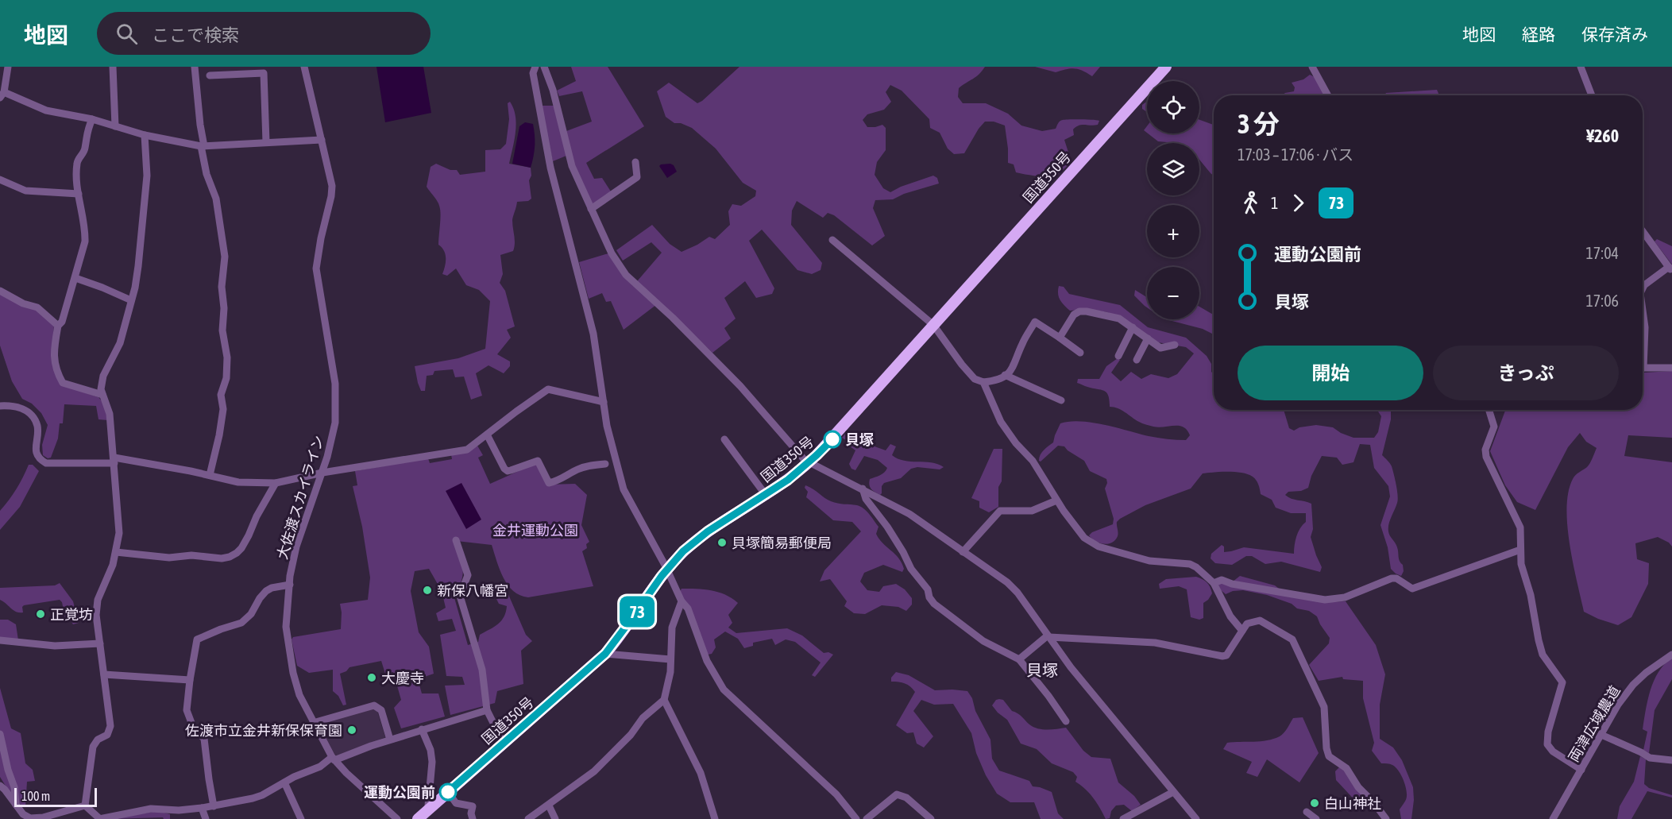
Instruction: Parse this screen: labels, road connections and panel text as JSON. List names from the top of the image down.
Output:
{
  "streets": {
    "highway": ["国道350号"],
    "street": ["大佐渡スカイライン", "両津広域農道"]
  },
  "districts": ["貝塚"],
  "parks": ["金井運動公園"],
  "places": [
    "貝塚",
    "貝塚簡易郵便局",
    "新保八幡宮",
    "正覚坊",
    "大慶寺",
    "佐渡市立金井新保保育園",
    "運動公園前",
    "白山神社"
  ],
  "lines": ["bus line 73"],
  "scale_bar": "100 m",
  "page": {
    "header": "地図",
    "search": "ここで検索",
    "nav": ["地図", "経路", "保存済み"],
    "on_map": "73",
    "map_buttons": ["+", "−"],
    "heading": ["3 分", "17:03 – 17:06 · バス", "¥260"],
    "legs": ["1", "73"],
    "list": [
      {
        "name": "運動公園前",
        "value": "17:04"
      },
      {
        "name": "貝塚",
        "value": "17:06"
      }
    ],
    "buttons": ["開始", "きっぷ"],
    "scale": "100 m"
  }
}
